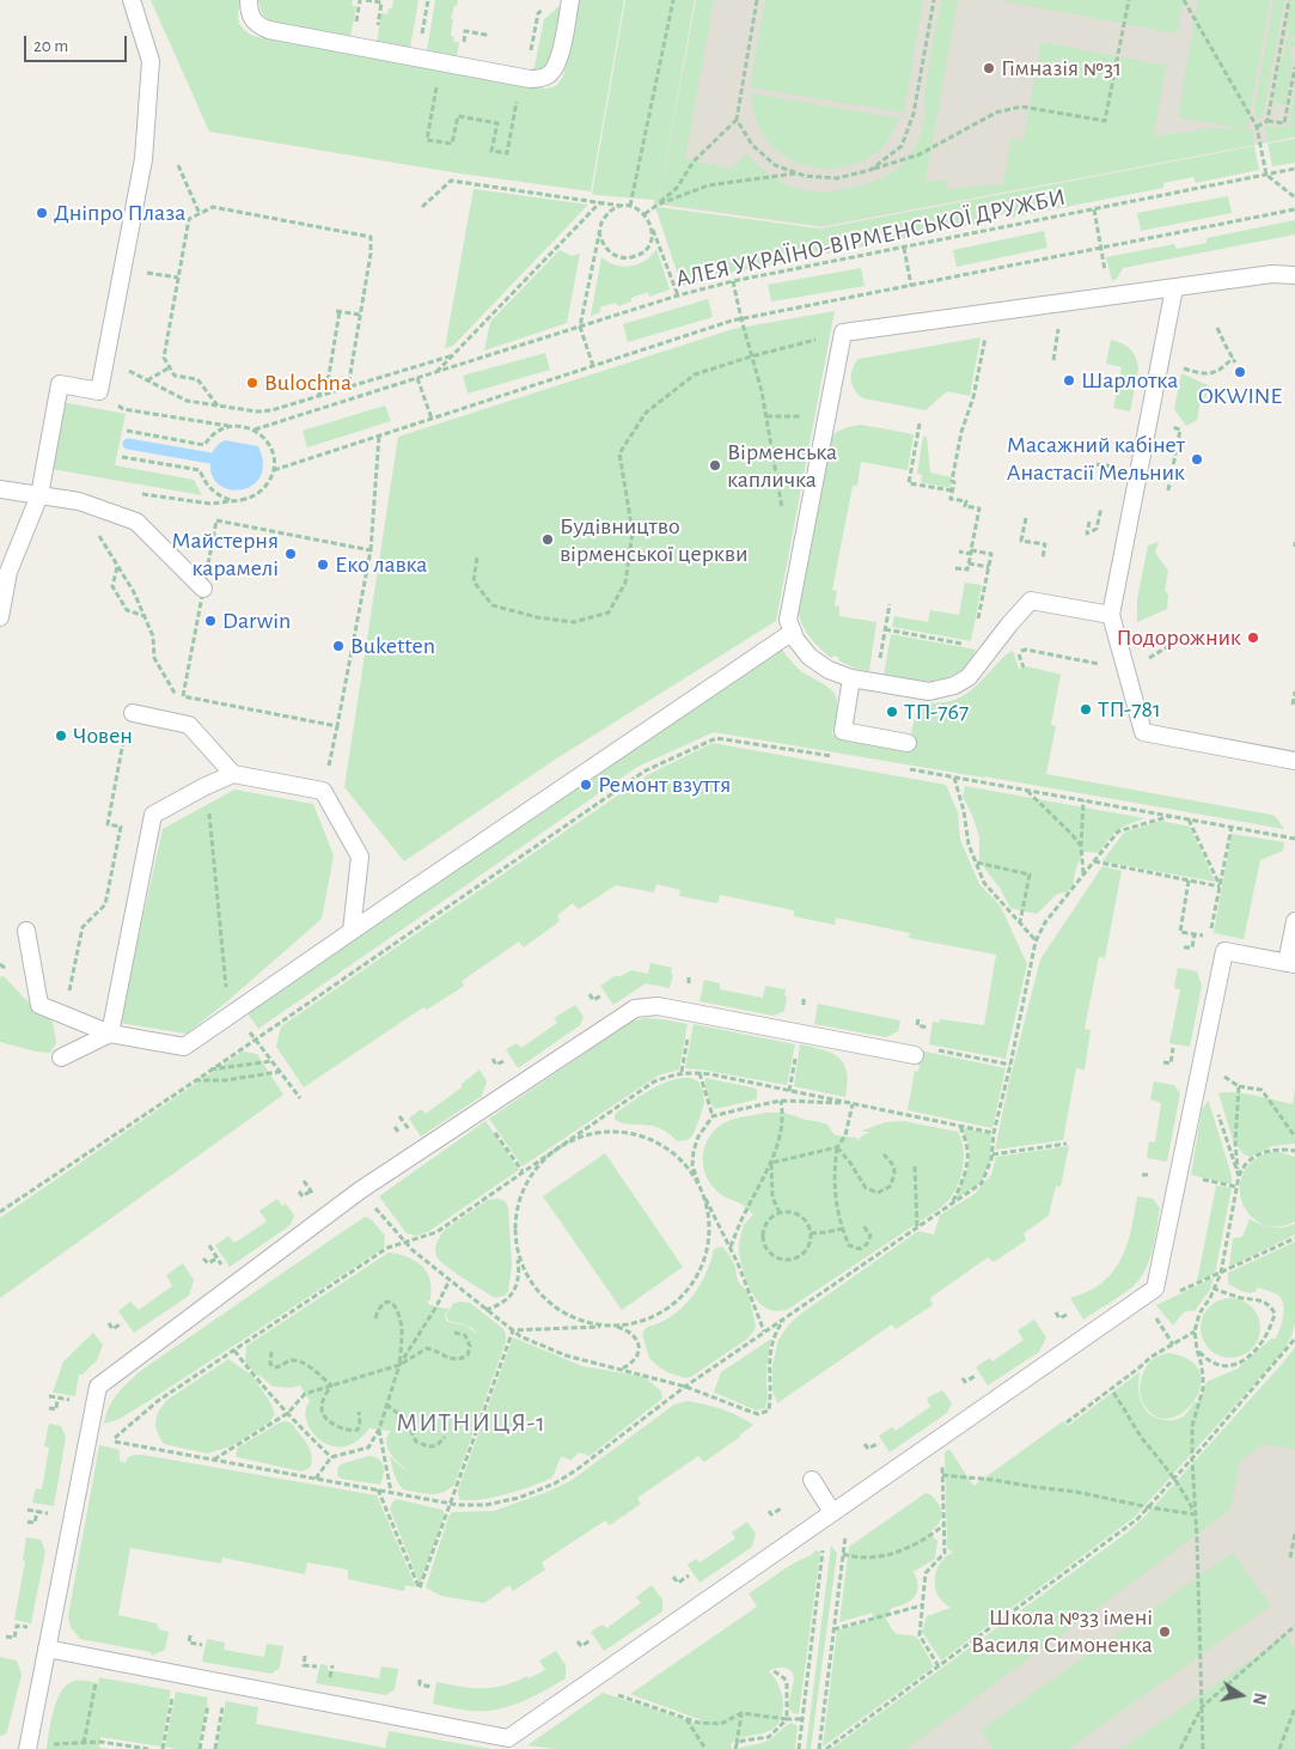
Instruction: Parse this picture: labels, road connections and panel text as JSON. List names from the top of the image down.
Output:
{
  "streets": {
    "path": ["АЛЕЯ УКРАЇНО-ВІРМЕНСЬКОЇ ДРУЖБИ"]
  },
  "districts": ["МИТНИЦЯ-1"],
  "places": [
    "Гімназія №31",
    "Дніпро Плаза",
    "OKWINE",
    "Шарлотка",
    "Bulochna",
    "Масажний кабінет Анастасії Мельник",
    "Вірменська капличка",
    "Будівництво вірменської церкви",
    "Майстерня карамелі",
    "Еко лавка",
    "Darwin",
    "Подорожник",
    "Buketten",
    "ТП-781",
    "ТП-767",
    "Човен",
    "Ремонт взуття",
    "Школа №33 імені Василя Симоненка"
  ],
  "scale_bar": "20 m",
  "north": "right"
}
